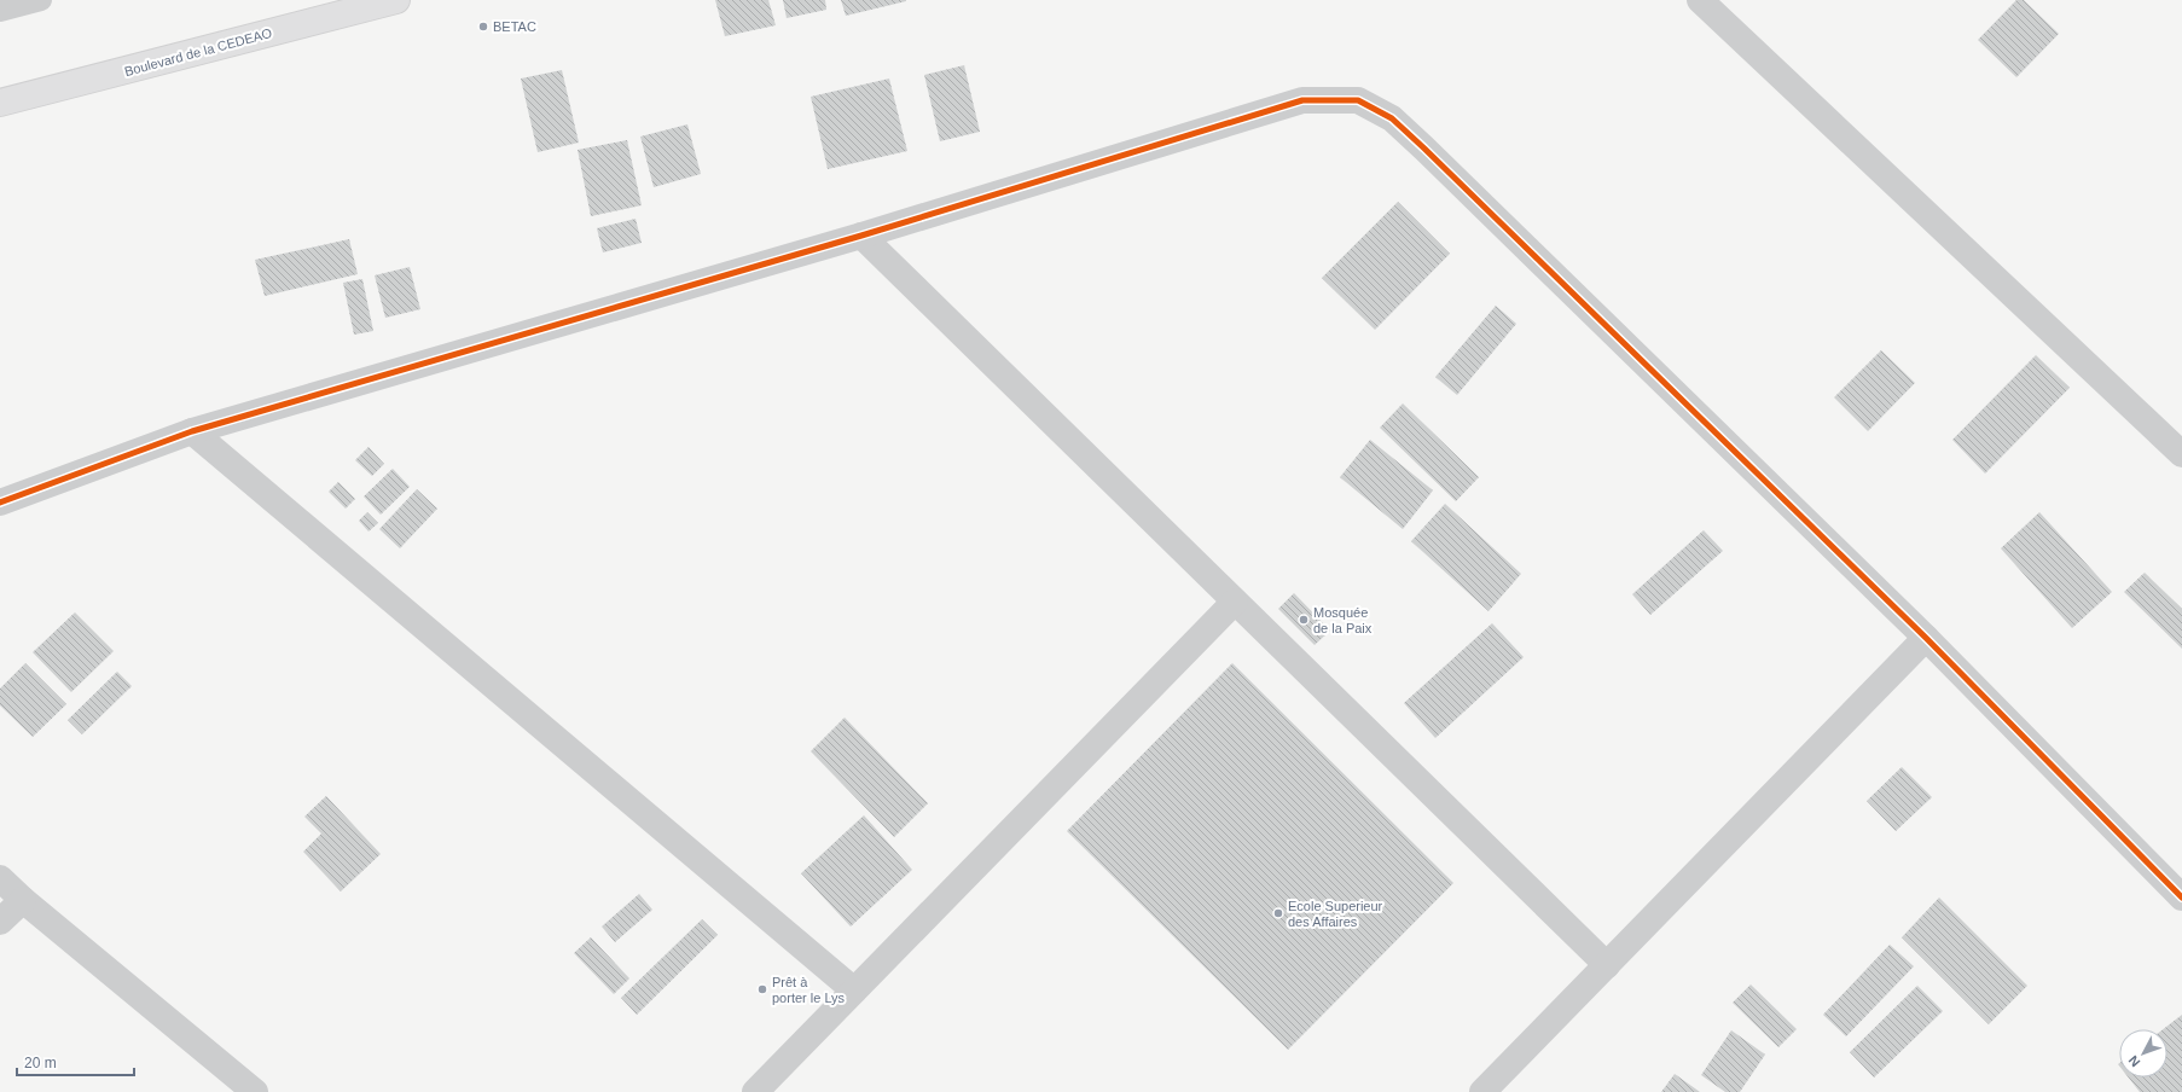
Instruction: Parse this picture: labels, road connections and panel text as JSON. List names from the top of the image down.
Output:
{
  "streets": {
    "main road": ["Boulevard de la CEDEAO"]
  },
  "places": [
    "BETAC",
    "Mosquée de la Paix",
    "Ecole Superieur des Affaires",
    "Prêt à porter le Lys"
  ],
  "scale_bar": "20 m",
  "north": "bottom left"
}
